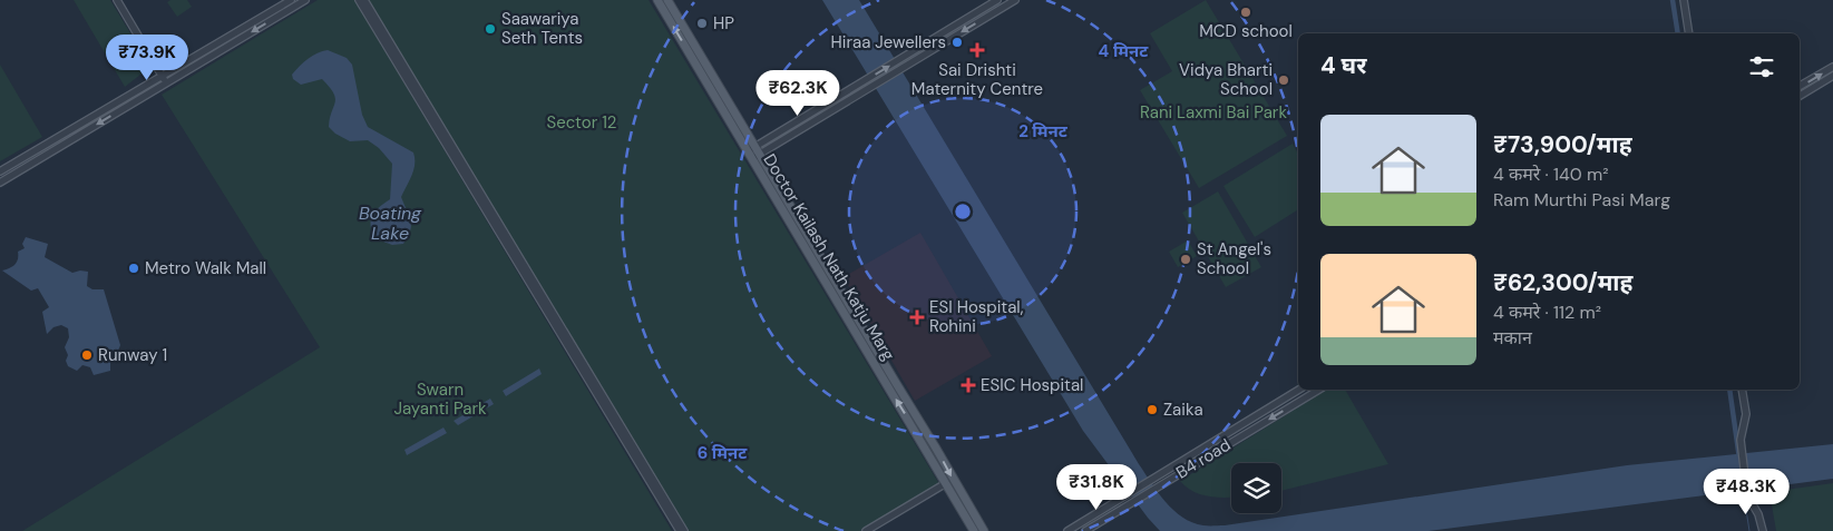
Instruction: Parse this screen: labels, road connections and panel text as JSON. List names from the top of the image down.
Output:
{
  "streets": {
    "main road": ["Doctor Kailash Nath Katju Marg"],
    "street": ["B4 road"]
  },
  "water": ["Boating Lake"],
  "parks": ["Rani Laxmi Bai Park", "Sector 12", "Swarn Jayanti Park"],
  "places": {
    "other": [
      "MCD school",
      "HP",
      "Saawariya Seth Tents",
      "Hiraa Jewellers",
      "Vidya Bharti School",
      "St Angel's School",
      "Metro Walk Mall",
      "Runway 1",
      "Zaika"
    ],
    "health": ["Sai Drishti Maternity Centre", "ESI Hospital, Rohini", "ESIC Hospital"]
  },
  "page": {
    "heading": "4 घर",
    "price": [
      "₹73.9K",
      "₹62.3K",
      "₹31.8K",
      "₹48.3K"
    ],
    "list": [
      {
        "name": "₹73,900/माह",
        "note": "4 कमरे · 140 m² · Ram Murthi Pasi Marg"
      },
      {
        "name": "₹62,300/माह",
        "note": "4 कमरे · 112 m² · मकान"
      }
    ]
  },
  "rings": ["4 मिनट", "2 मिनट", "6 मिनट"]
}
